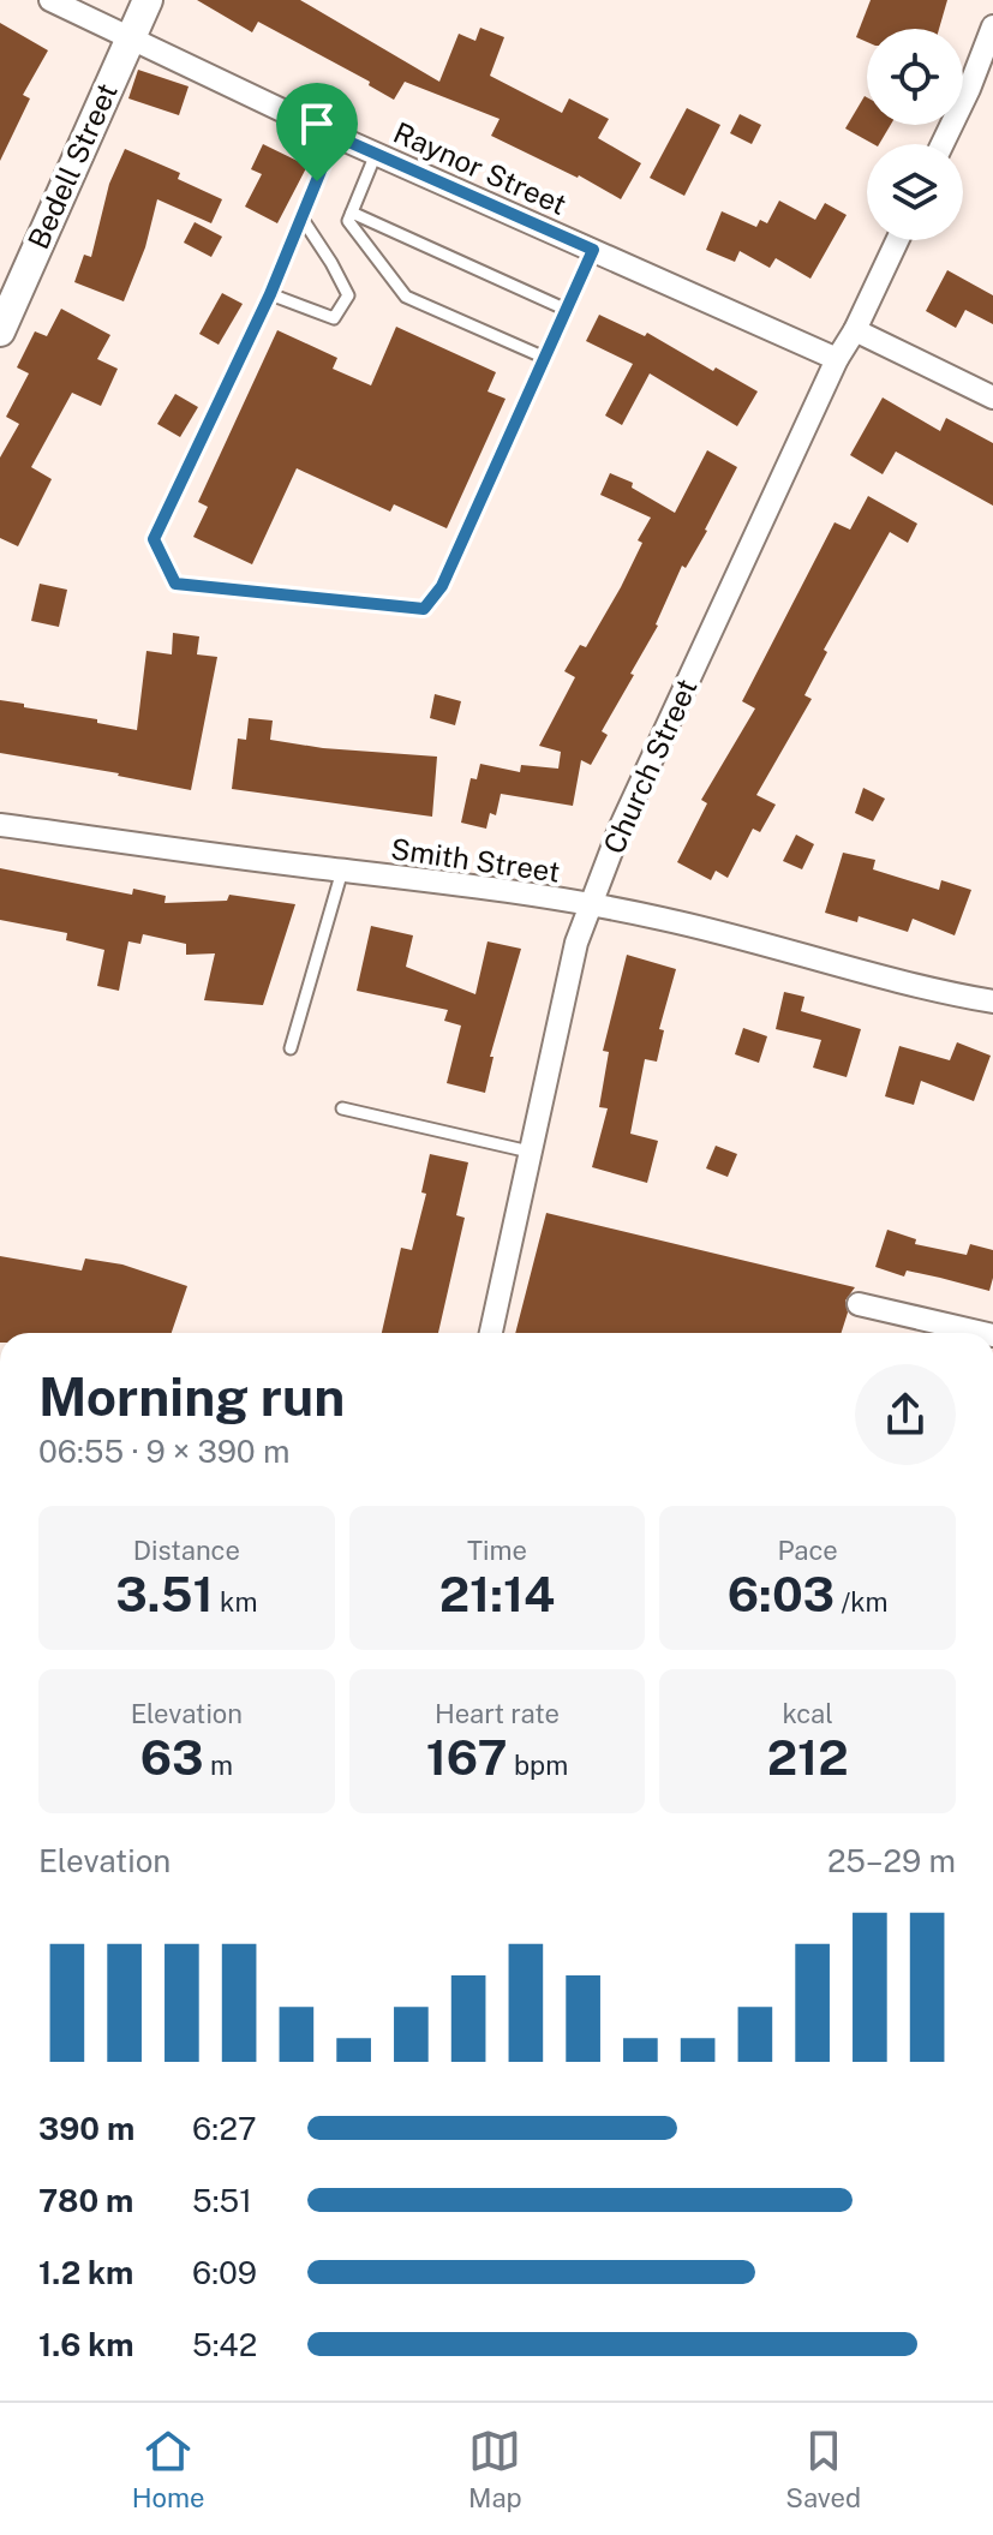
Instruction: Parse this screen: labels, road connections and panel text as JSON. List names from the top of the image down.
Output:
{
  "streets": {
    "street": [
      "Bedell Street",
      "Raynor Street",
      "Church Street",
      "Smith Street"
    ]
  },
  "crossings": [
    ["Bedell Street", "Raynor Street"],
    ["Raynor Street", "Church Street"],
    ["Church Street", "Smith Street"]
  ],
  "page": {
    "heading": ["Morning run", "06:55 · 9 × 390 m"],
    "stats": [
      ["Distance", "3.51 km"],
      ["Time", "21:14"],
      ["Pace", "6:03 /km"],
      ["Elevation", "63 m"],
      ["Heart rate", "167 bpm"],
      ["kcal", "212"]
    ],
    "chart": ["Elevation", "25–29 m"],
    "list": [
      {
        "name": "390 m",
        "note": "6:27"
      },
      {
        "name": "780 m",
        "note": "5:51"
      },
      {
        "name": "1.2 km",
        "note": "6:09"
      },
      {
        "name": "1.6 km",
        "note": "5:42"
      }
    ],
    "tabs": ["Home", "Map", "Saved"]
  }
}
